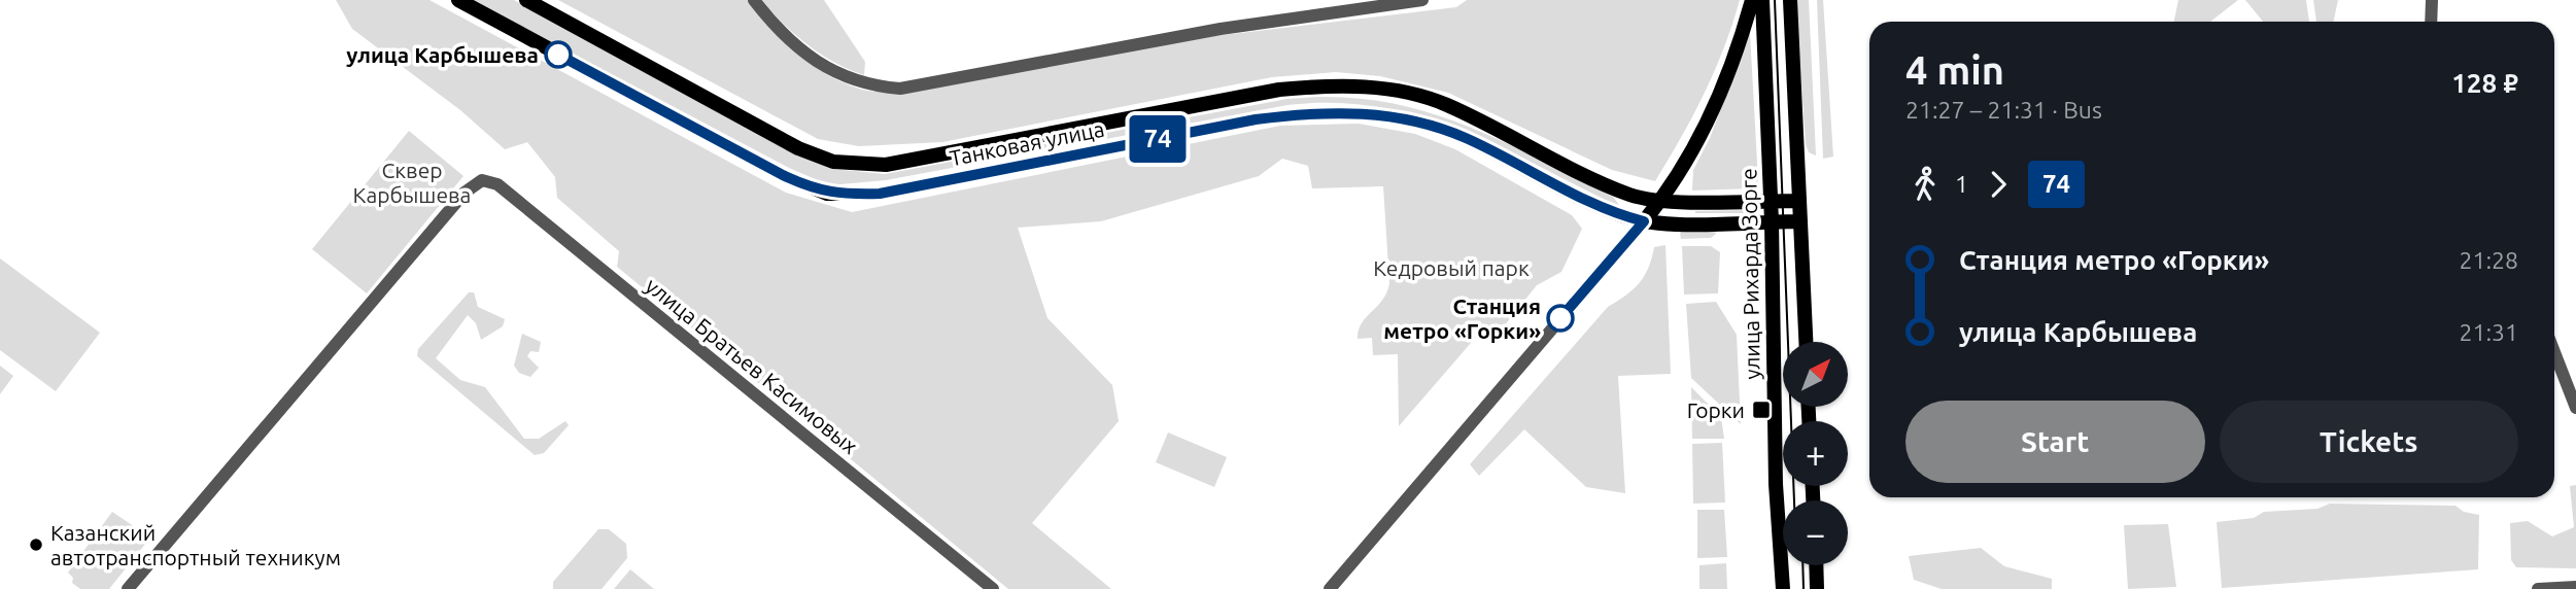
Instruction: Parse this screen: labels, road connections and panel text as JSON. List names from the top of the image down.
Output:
{
  "streets": {
    "main road": ["Танковая улица", "улица Рихарда Зорге"],
    "street": ["улица Братьев Касимовых"]
  },
  "crossings": [
    ["Танковая улица", "улица Рихарда Зорге"]
  ],
  "parks": ["Сквер Карбышева", "Кедровый парк"],
  "places": {
    "other": ["улица Карбышева", "Станция метро «Горки»", "Казанский автотранспортный техникум"],
    "transit": ["Горки"]
  },
  "lines": ["bus line 74"],
  "north": "top right",
  "page": {
    "on_map": "74",
    "heading": ["4 min", "21:27 – 21:31 · Bus", "128 ₽"],
    "legs": ["1", "74"],
    "list": [
      {
        "name": "Станция метро «Горки»",
        "value": "21:28"
      },
      {
        "name": "улица Карбышева",
        "value": "21:31"
      }
    ],
    "map_buttons": ["+", "−"],
    "buttons": ["Start", "Tickets"]
  }
}
